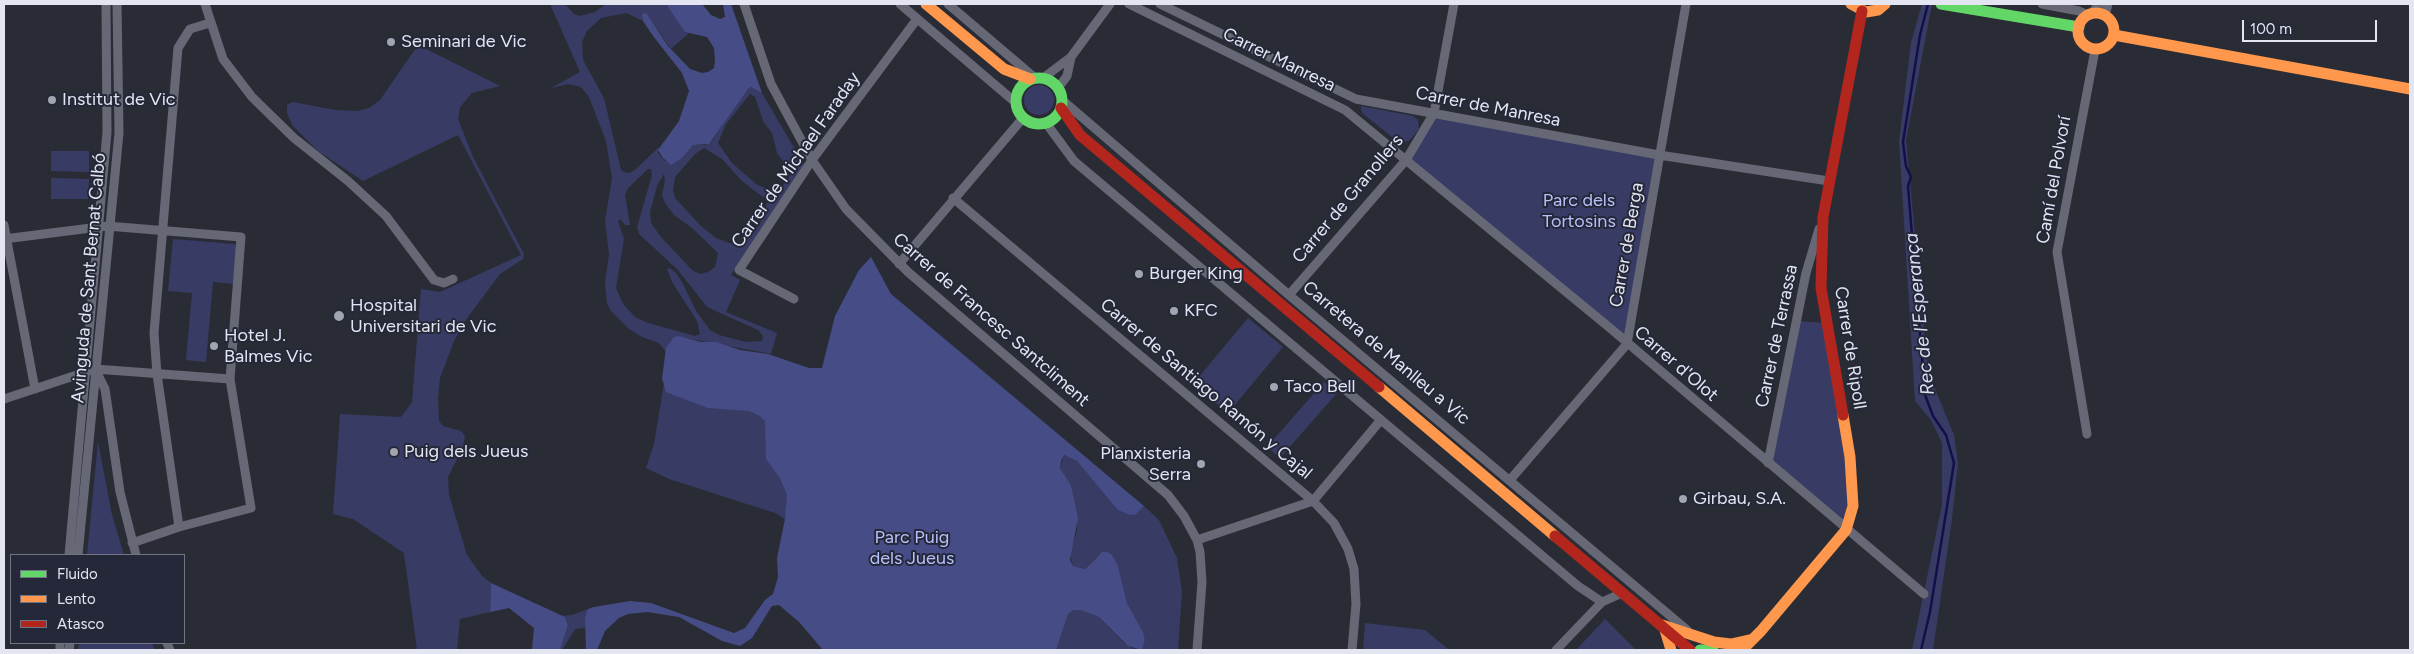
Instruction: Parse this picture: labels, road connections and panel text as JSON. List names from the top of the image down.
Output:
{
  "streets": {
    "street": [
      "Carrer Manresa",
      "Carrer de Manresa",
      "Carrer de Michael Faraday",
      "Camí del Polvorí",
      "Carrer de Granollers",
      "Carrer de Berga",
      "Avinguda de Sant Bernat Calbó",
      "Carrer de Francesc Santcliment",
      "Carrer de Terrassa",
      "Carrer de Ripoll",
      "Carretera de Manlleu a Vic",
      "Carrer d'Olot",
      "Carrer de Santiago Ramón y Cajal"
    ]
  },
  "crossings": [
    ["Carrer Manresa", "Carrer de Granollers"],
    ["Carrer Manresa", "Carrer d'Olot"],
    ["Carrer de Manresa", "Carrer de Granollers"],
    ["Carrer de Manresa", "Carrer de Berga"],
    ["Carrer de Manresa", "Carrer de Ripoll"],
    ["Carrer de Michael Faraday", "Carrer de Francesc Santcliment"],
    ["Carrer de Granollers", "Carretera de Manlleu a Vic"],
    ["Carrer de Granollers", "Carrer d'Olot"],
    ["Carrer de Berga", "Carrer d'Olot"],
    ["Carrer de Terrassa", "Carrer de Ripoll"],
    ["Carrer de Terrassa", "Carrer d'Olot"],
    ["Carrer de Ripoll", "Carretera de Manlleu a Vic"],
    ["Carrer de Ripoll", "Carrer d'Olot"]
  ],
  "water": ["Rec de l'Esperança"],
  "parks": ["Parc dels Tortosins", "Parc Puig dels Jueus"],
  "places": [
    "Seminari de Vic",
    "Institut de Vic",
    "Burger King",
    "KFC",
    "Hospital Universitari de Vic",
    "Hotel J. Balmes Vic",
    "Taco Bell",
    "Puig dels Jueus",
    "Planxisteria Serra",
    "Girbau, S.A."
  ],
  "legend": ["Fluido", "Lento", "Atasco"],
  "scale_bar": "100 m"
}
